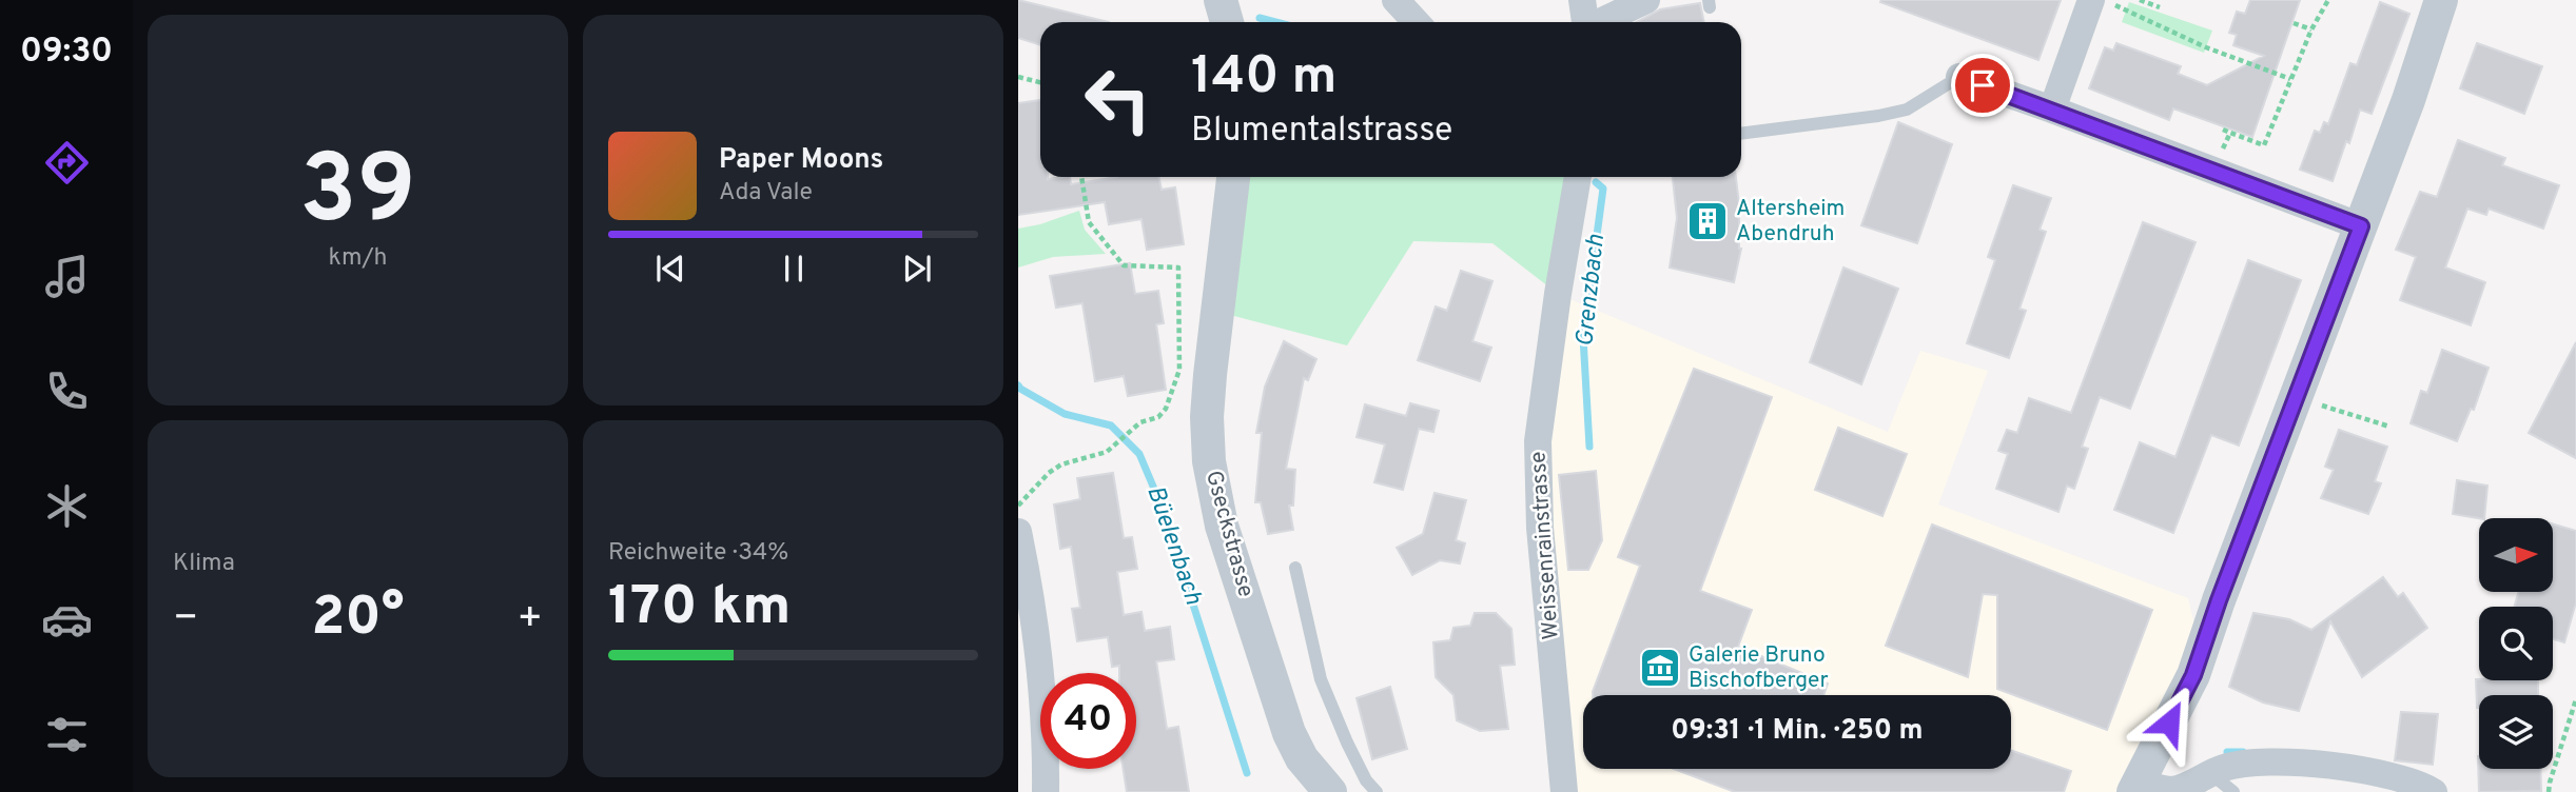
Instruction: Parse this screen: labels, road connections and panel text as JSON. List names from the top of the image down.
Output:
{
  "streets": {
    "street": ["Gseckstrasse", "Weissenrainstrasse"]
  },
  "water": ["Grenzbach", "Büelenbach"],
  "places": {
    "building": ["Altersheim Abendruh"],
    "museum": ["Galerie Bruno Bischofberger"]
  },
  "north": "right",
  "page": {
    "tabs": "09:30",
    "tile": [
      ["39", "km/h"],
      "Klima",
      ["Reichweite · 34%", "170 km"]
    ],
    "turn": ["140 m", "Blumentalstrasse"],
    "song": ["Paper Moons", "Ada Vale"],
    "heat": ["−", "20°", "+"],
    "limit": "40",
    "trip": "09:31 · 1 Min. · 250 m"
  }
}
